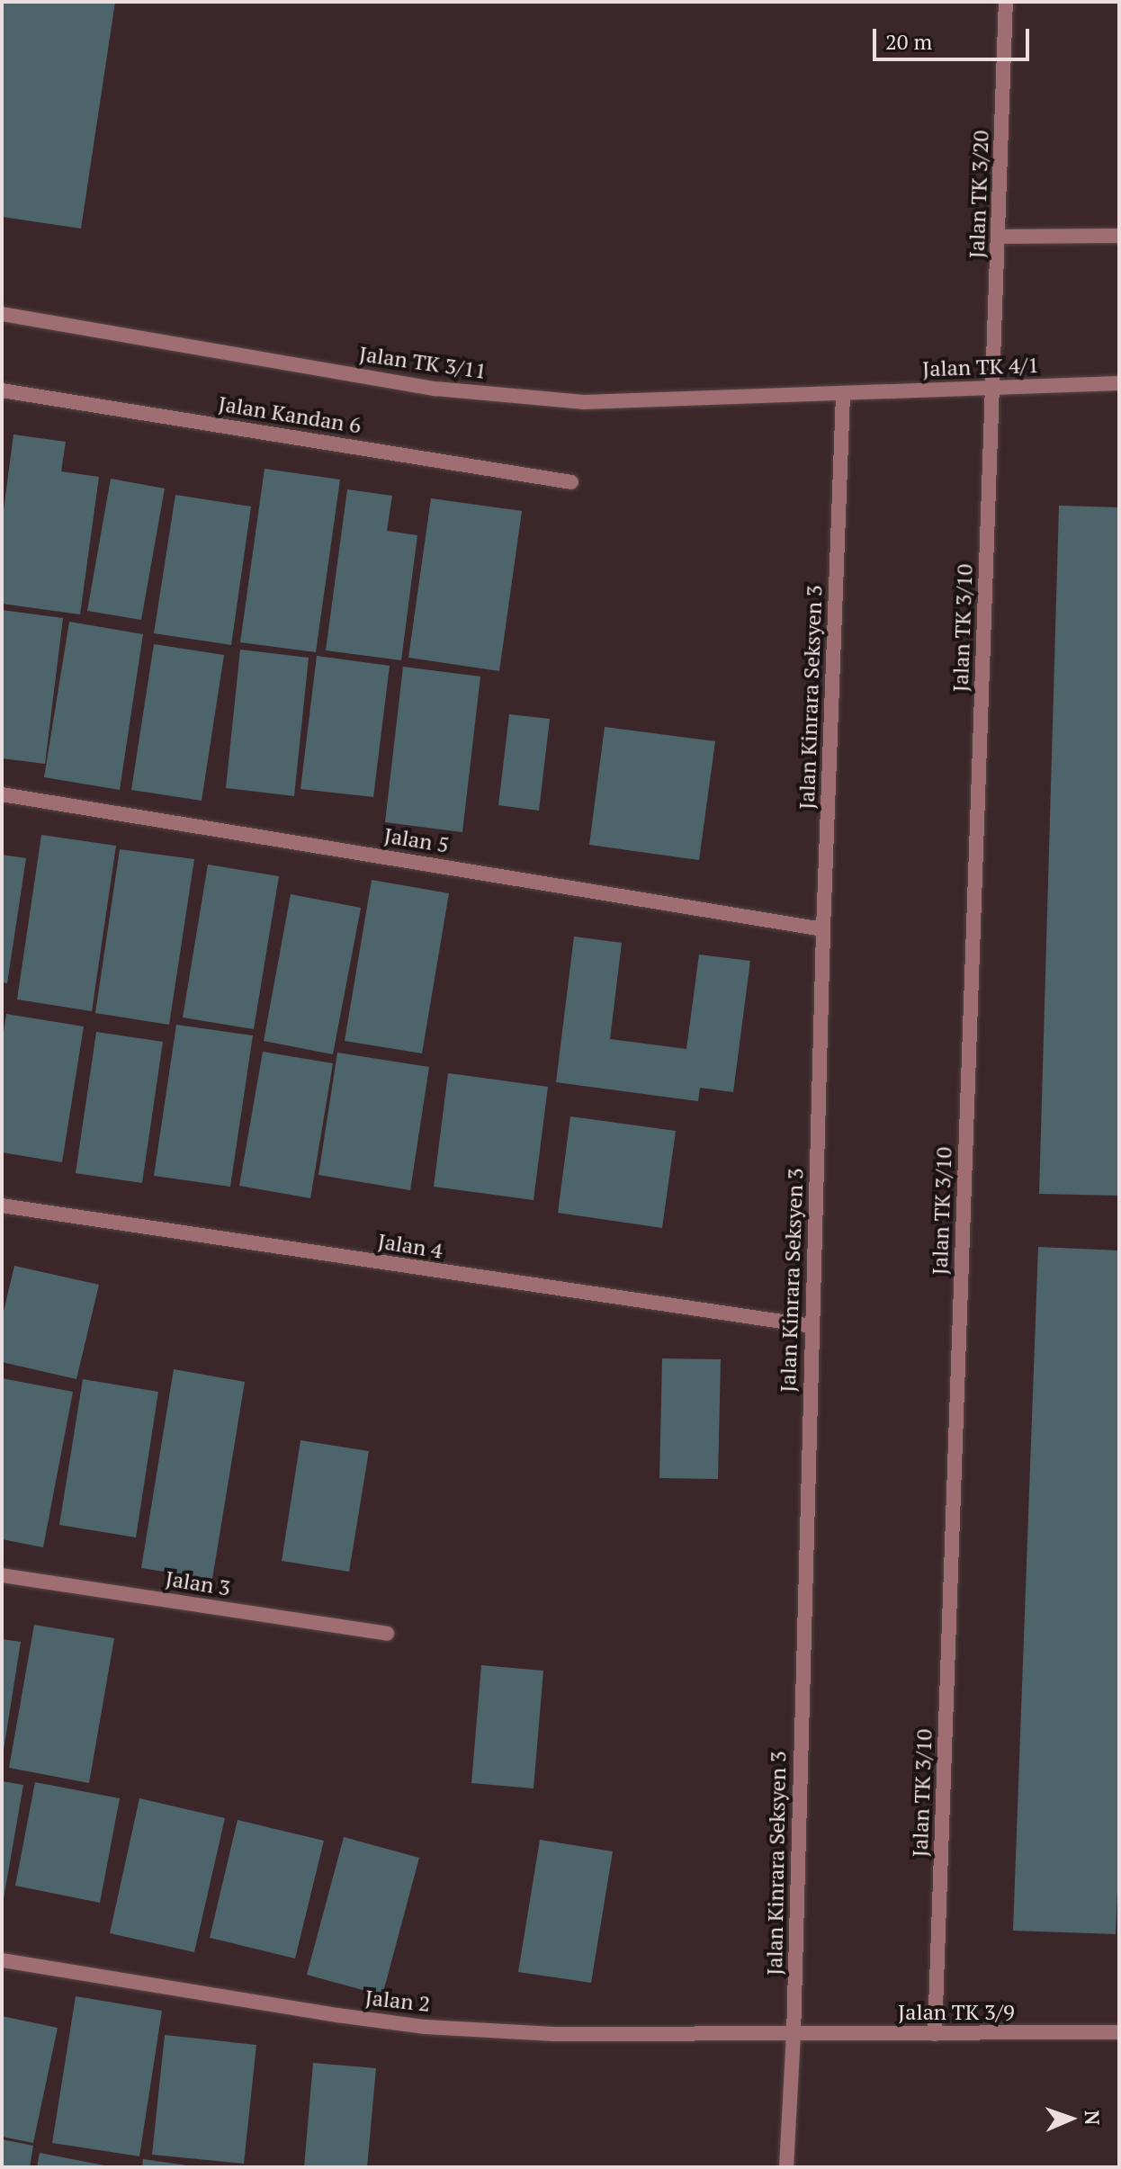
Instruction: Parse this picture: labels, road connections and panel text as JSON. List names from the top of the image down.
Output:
{
  "streets": {
    "street": [
      "Jalan TK 3/20",
      "Jalan TK 3/11",
      "Jalan TK 4/1",
      "Jalan Kandan 6",
      "Jalan TK 3/10",
      "Jalan Kinrara Seksyen 3",
      "Jalan 5",
      "Jalan 4",
      "Jalan 3",
      "Jalan 2",
      "Jalan TK 3/9"
    ]
  },
  "crossings": [
    ["Jalan TK 3/20", "Jalan TK 4/1"],
    ["Jalan TK 3/20", "Jalan TK 3/10"],
    ["Jalan TK 3/11", "Jalan TK 4/1"],
    ["Jalan TK 3/11", "Jalan Kinrara Seksyen 3"],
    ["Jalan TK 4/1", "Jalan TK 3/10"],
    ["Jalan TK 4/1", "Jalan Kinrara Seksyen 3"],
    ["Jalan TK 3/10", "Jalan TK 3/9"],
    ["Jalan Kinrara Seksyen 3", "Jalan 5"],
    ["Jalan Kinrara Seksyen 3", "Jalan 4"],
    ["Jalan Kinrara Seksyen 3", "Jalan 2"],
    ["Jalan Kinrara Seksyen 3", "Jalan TK 3/9"],
    ["Jalan 2", "Jalan TK 3/9"]
  ],
  "scale_bar": "20 m",
  "north": "right"
}
